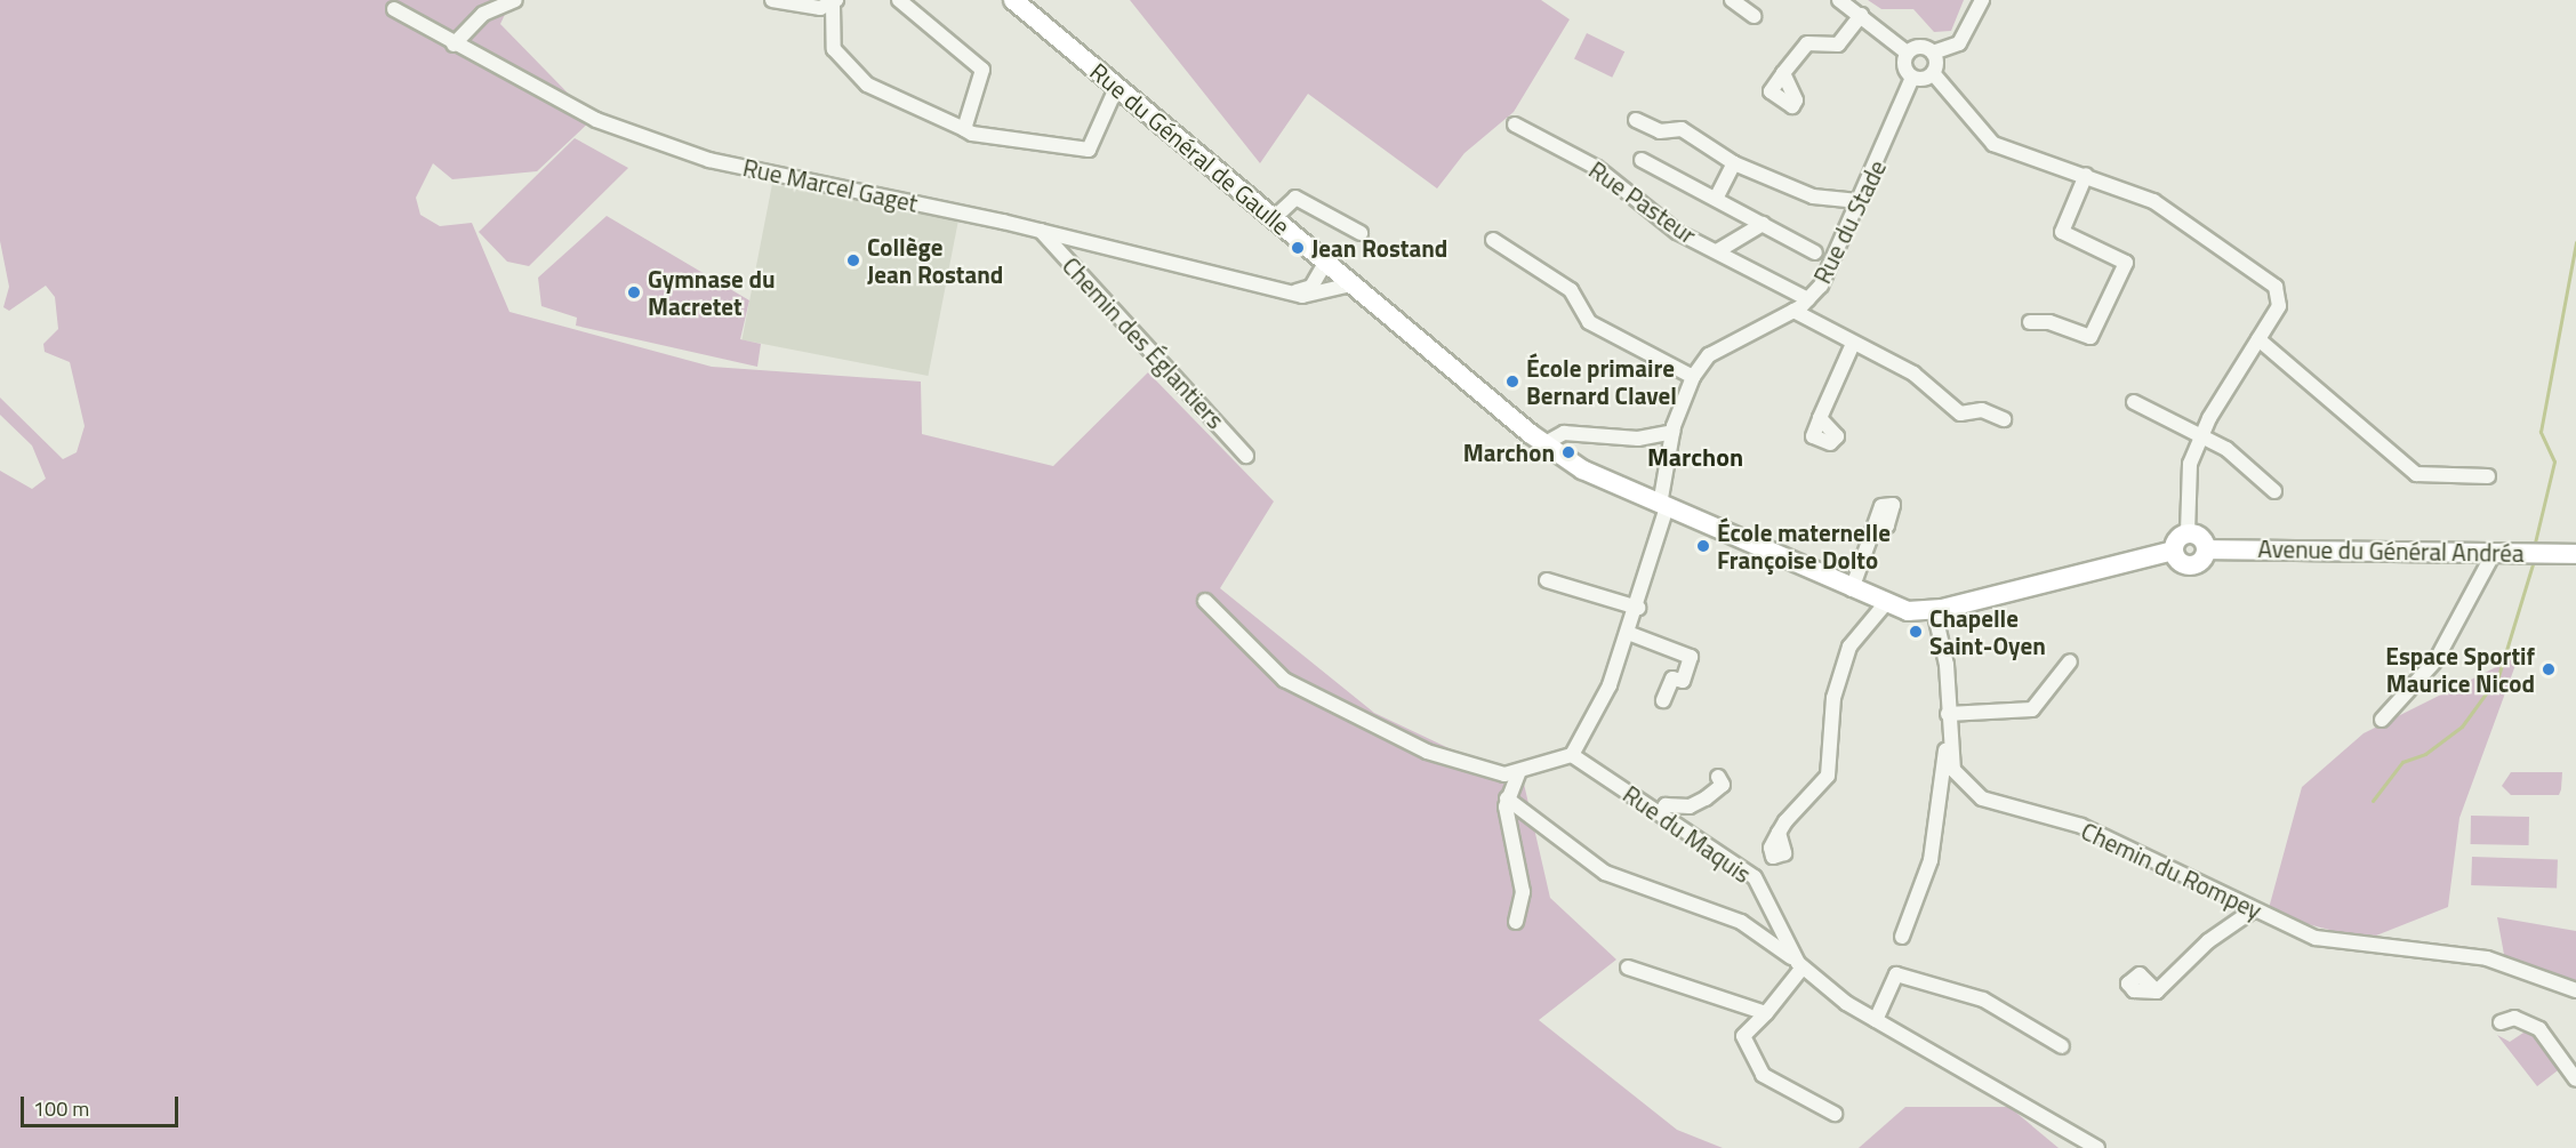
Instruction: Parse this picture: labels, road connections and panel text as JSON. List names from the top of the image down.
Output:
{
  "streets": {
    "main road": ["Rue du Général de Gaulle", "Avenue du Général Andréa"],
    "street": [
      "Rue Marcel Gaget",
      "Rue Pasteur",
      "Rue du Stade",
      "Chemin des Églantiers",
      "Rue du Maquis",
      "Chemin du Rompey"
    ]
  },
  "crossings": [
    ["Rue du Général de Gaulle", "Rue Marcel Gaget"],
    ["Rue du Général de Gaulle", "Rue du Stade"],
    ["Rue du Général de Gaulle", "Chemin du Rompey"],
    ["Rue Marcel Gaget", "Chemin des Églantiers"],
    ["Rue Pasteur", "Rue du Stade"]
  ],
  "districts": ["Marchon"],
  "places": [
    "Jean Rostand",
    "Collège Jean Rostand",
    "Gymnase du Macretet",
    "École primaire Bernard Clavel",
    "Marchon",
    "École maternelle Françoise Dolto",
    "Chapelle Saint-Oyen",
    "Espace Sportif Maurice Nicod"
  ],
  "scale_bar": "100 m"
}
